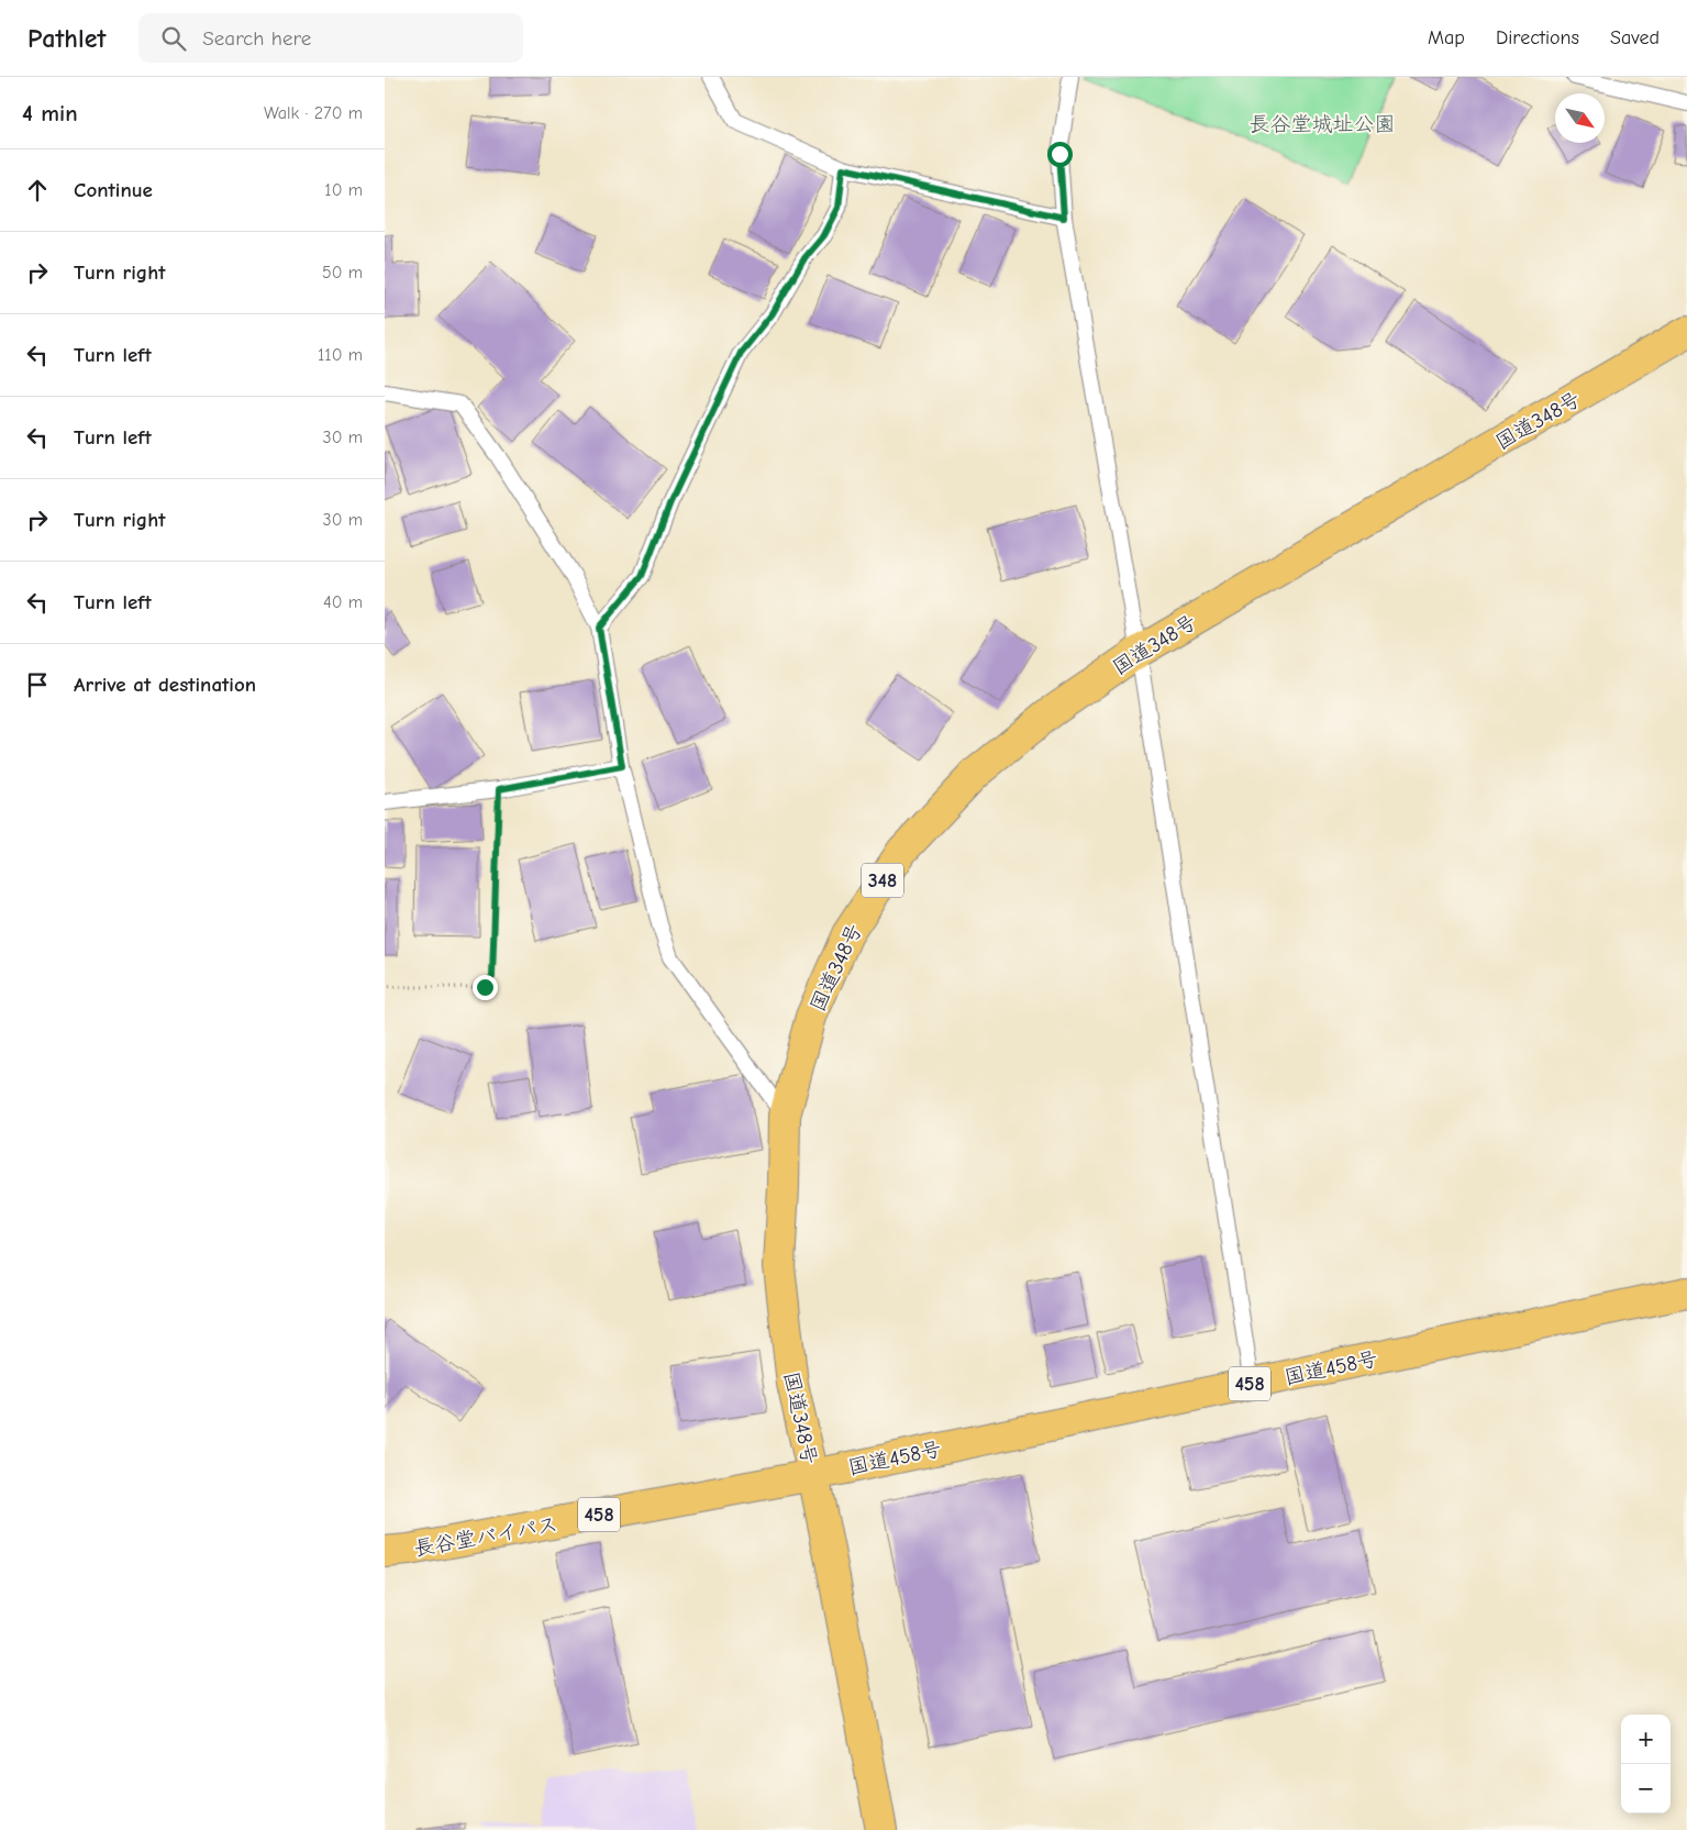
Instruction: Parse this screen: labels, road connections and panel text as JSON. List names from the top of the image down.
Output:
{
  "streets": {
    "highway": [
      "国道348号",
      "348",
      "国道458号",
      "458",
      "長谷堂バイパス"
    ]
  },
  "crossings": [
    ["国道348号", "国道458号"],
    ["国道348号", "長谷堂バイパス"],
    ["国道458号", "長谷堂バイパス"]
  ],
  "parks": ["長谷堂城址公園"],
  "north": "bottom right",
  "page": {
    "header": "Pathlet",
    "search": "Search here",
    "nav": ["Map", "Directions", "Saved"],
    "heading": ["4 min", "Walk · 270 m"],
    "list": [
      ["Continue", "10 m"],
      ["Turn right", "50 m"],
      ["Turn left", "110 m"],
      ["Turn left", "30 m"],
      ["Turn right", "30 m"],
      ["Turn left", "40 m"],
      "Arrive at destination"
    ],
    "map_buttons": ["+", "−"]
  }
}
